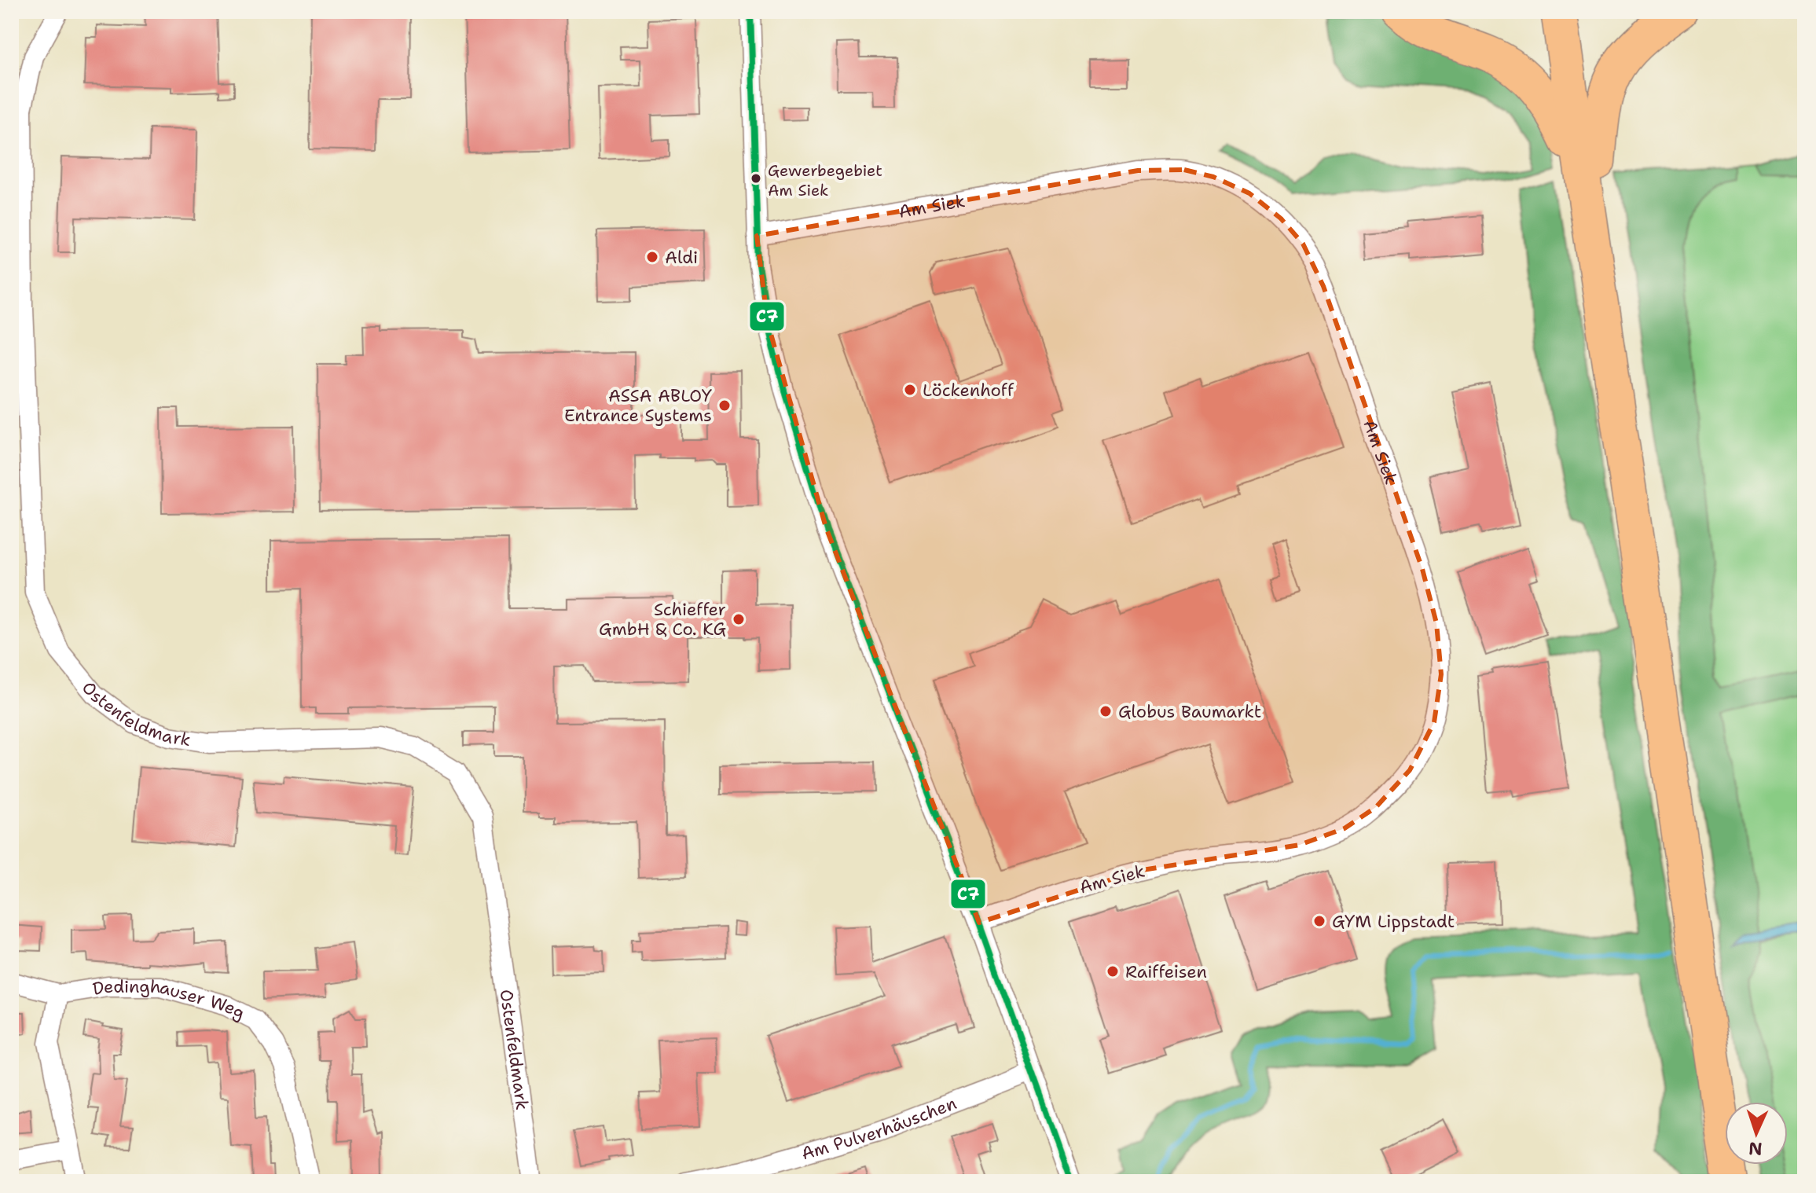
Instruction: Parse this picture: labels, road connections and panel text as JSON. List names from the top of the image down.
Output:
{
  "streets": {
    "street": [
      "Am Siek",
      "Ostenfeldmark",
      "Dedinghauser Weg",
      "Am Pulverhäuschen"
    ]
  },
  "places": [
    "Gewerbegebiet Am Siek",
    "Aldi",
    "Löckenhoff",
    "ASSA ABLOY Entrance Systems",
    "Schieffer GmbH & Co. KG",
    "Globus Baumarkt",
    "GYM Lippstadt",
    "Raiffeisen"
  ],
  "lines": ["transit line C7"],
  "north": "bottom"
}
